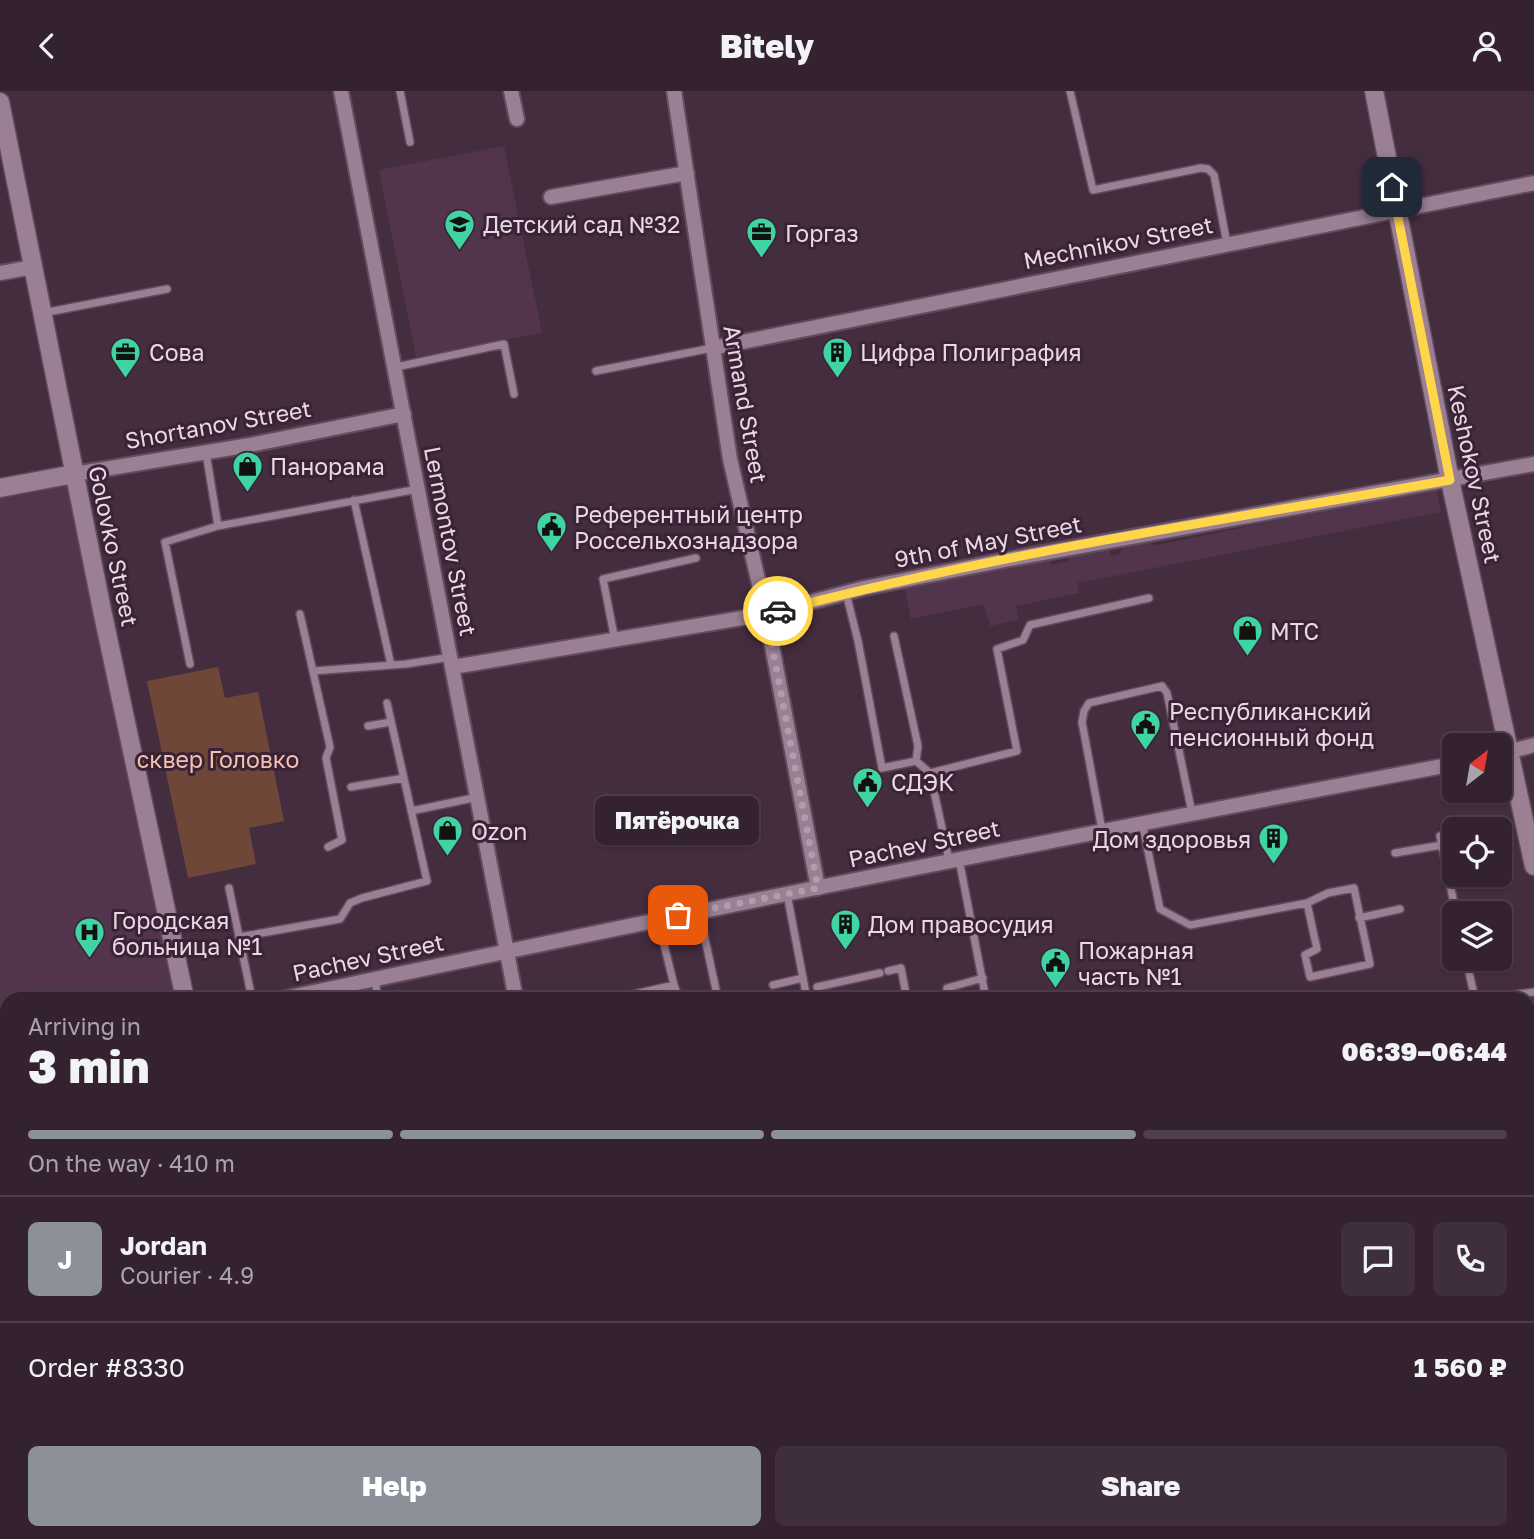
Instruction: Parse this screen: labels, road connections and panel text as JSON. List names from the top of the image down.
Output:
{
  "streets": {
    "street": [
      "Mechnikov Street",
      "Armand Street",
      "Shortanov Street",
      "Keshokov Street",
      "Lermontov Street",
      "9th of May Street",
      "Golovko Street",
      "Pachev Street"
    ]
  },
  "crossings": [
    ["Mechnikov Street", "Armand Street"],
    ["Mechnikov Street", "Keshokov Street"],
    ["Armand Street", "9th of May Street"],
    ["Armand Street", "Pachev Street"],
    ["Shortanov Street", "Lermontov Street"],
    ["Shortanov Street", "Golovko Street"],
    ["Keshokov Street", "9th of May Street"],
    ["Lermontov Street", "9th of May Street"],
    ["Lermontov Street", "Pachev Street"]
  ],
  "parks": ["сквер Головко"],
  "places": {
    "school or university": ["Детский сад №32"],
    "office": ["Горгаз", "Сова"],
    "building": ["Цифра Полиграфия", "Дом здоровья", "Дом правосудия"],
    "shop": ["Панорама", "МТС", "Ozon"],
    "public building": [
      "Референтный центр Россельхознадзора",
      "Республиканский пенсионный фонд",
      "СДЭК",
      "Пожарная часть №1"
    ],
    "other": ["Пятёрочка"],
    "hospital": ["Городская больница №1"]
  },
  "north": "top right",
  "page": {
    "header": "Bitely",
    "bubble": "Пятёрочка",
    "heading": ["3 min", "Arriving in", "06:39–06:44"],
    "panel": [
      "Jordan",
      "Courier · 4.9",
      "Order #8330",
      "1 560 ₽"
    ],
    "bar": "On the way · 410 m",
    "round": "J",
    "buttons": ["Help", "Share"]
  }
}
